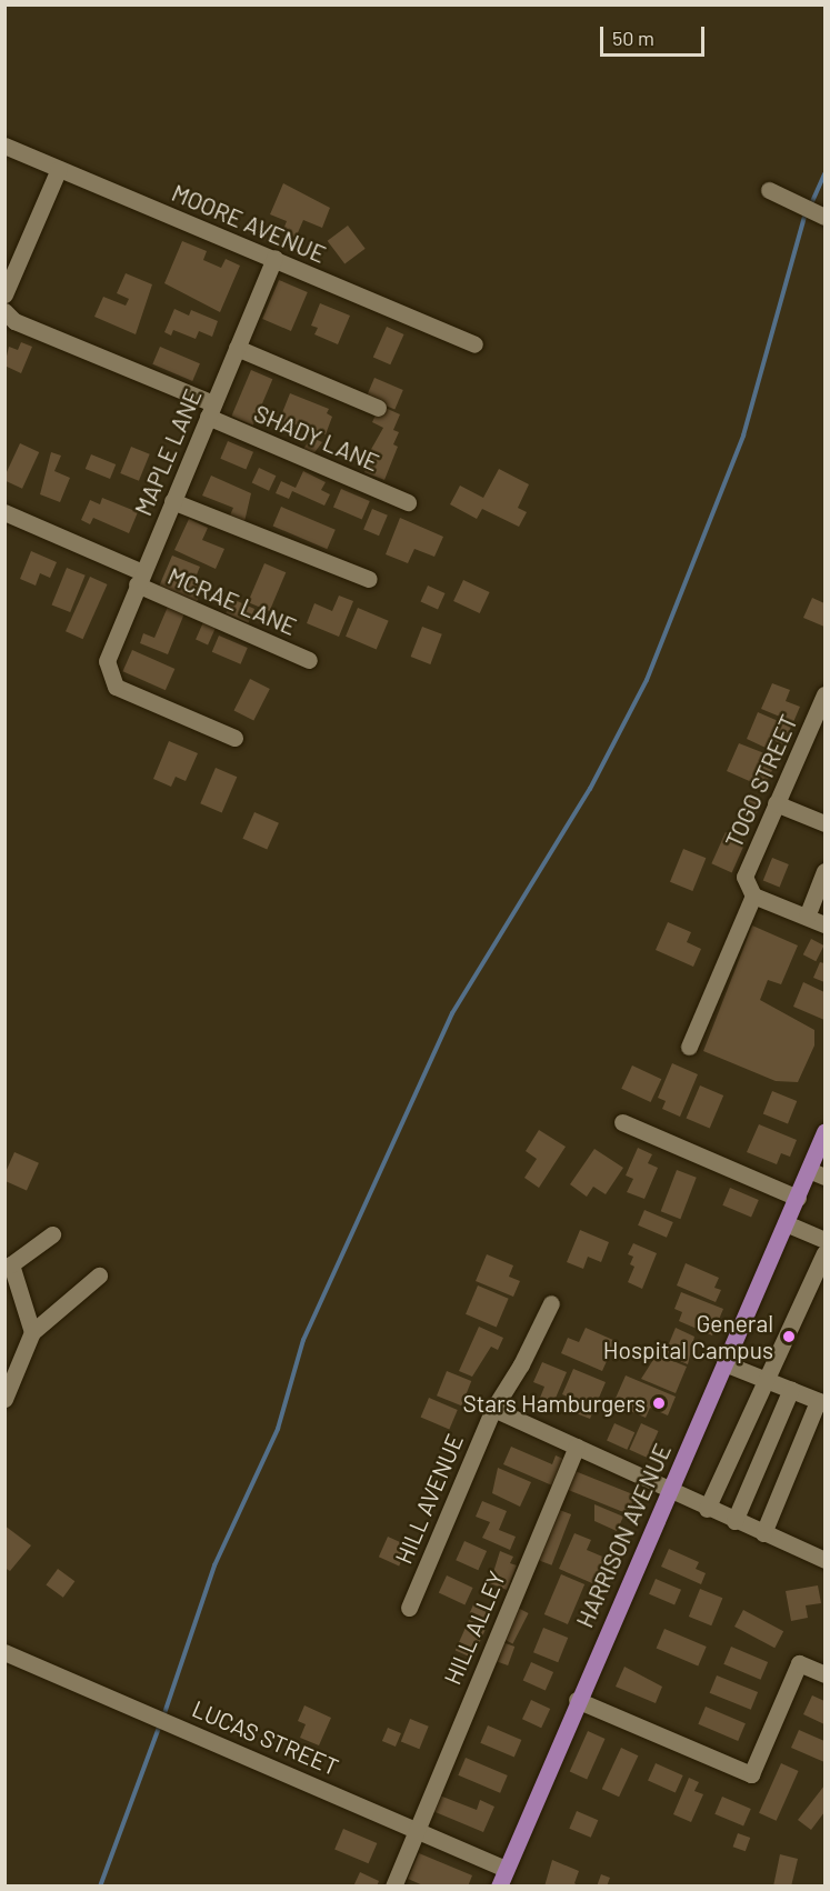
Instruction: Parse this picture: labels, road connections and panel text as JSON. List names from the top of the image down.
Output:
{
  "streets": {
    "main road": ["HARRISON AVENUE"],
    "street": [
      "MOORE AVENUE",
      "SHADY LANE",
      "MAPLE LANE",
      "MCRAE LANE",
      "TOGO STREET",
      "HILL AVENUE",
      "HILL ALLEY",
      "LUCAS STREET"
    ]
  },
  "crossings": [
    ["MOORE AVENUE", "MAPLE LANE"],
    ["SHADY LANE", "MAPLE LANE"],
    ["MAPLE LANE", "MCRAE LANE"],
    ["HARRISON AVENUE", "LUCAS STREET"],
    ["HILL ALLEY", "LUCAS STREET"]
  ],
  "places": ["General Hospital Campus", "Stars Hamburgers"],
  "scale_bar": "50 m"
}
